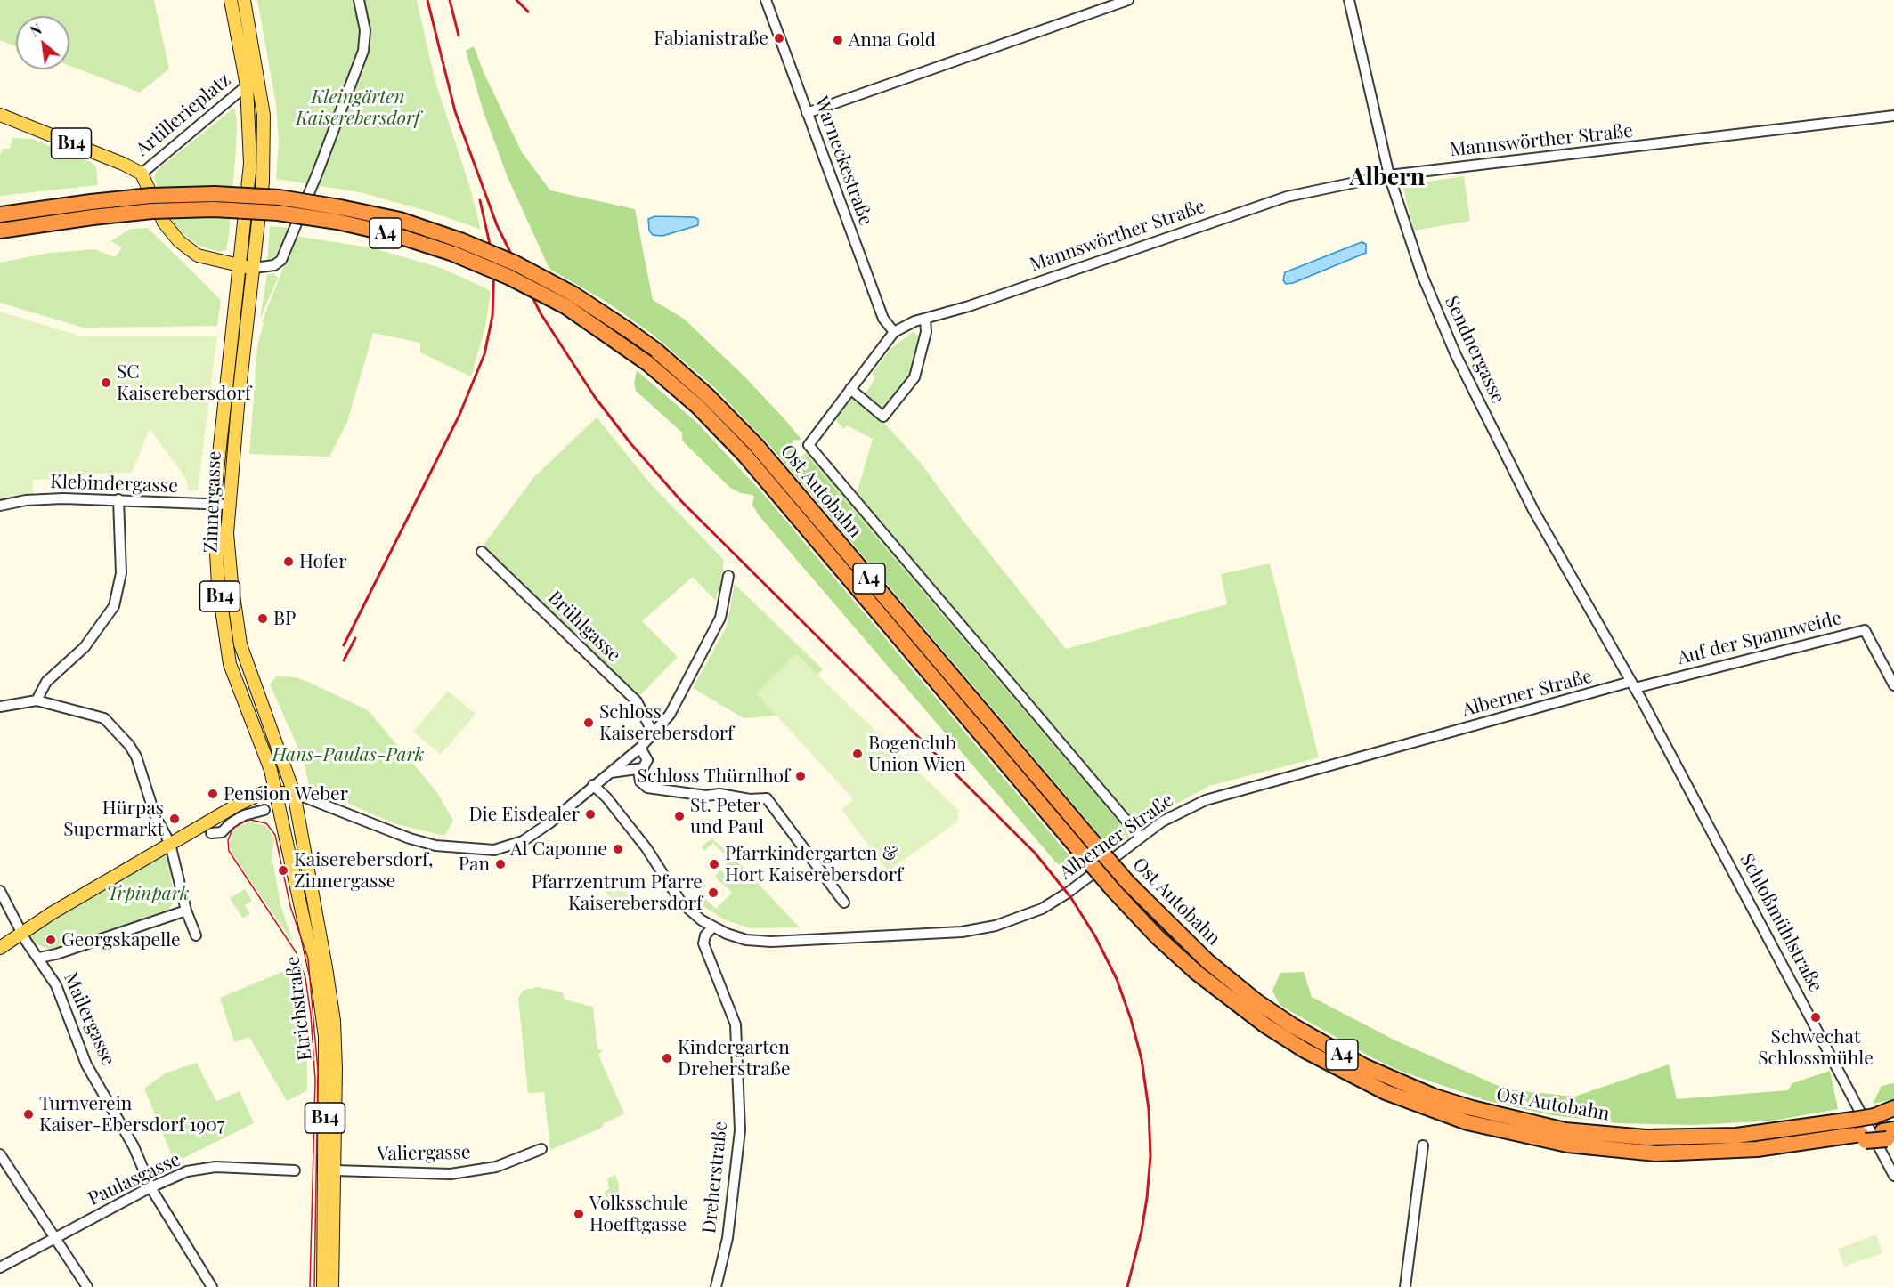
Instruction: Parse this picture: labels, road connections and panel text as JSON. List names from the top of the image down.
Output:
{
  "streets": {
    "highway": ["A4", "Ost Autobahn"],
    "main road": [
      "Artillerieplatz",
      "B14",
      "Zinnergasse",
      "Etrichstraße"
    ],
    "street": [
      "Mannswörther Straße",
      "Warneckestraße",
      "Sendnergasse",
      "Klebindergasse",
      "Brühlgasse",
      "Auf der Spannweide",
      "Alberner Straße",
      "Schloßmühlstraße",
      "Mailergasse",
      "Valiergasse",
      "Dreherstraße",
      "Paulasgasse"
    ]
  },
  "crossings": [
    ["Artillerieplatz", "B14"],
    ["Artillerieplatz", "Zinnergasse"],
    ["Mannswörther Straße", "Warneckestraße"],
    ["Mannswörther Straße", "Sendnergasse"],
    ["Mannswörther Straße", "Alberner Straße"],
    ["A4", "Ost Autobahn"],
    ["Sendnergasse", "Auf der Spannweide"],
    ["Sendnergasse", "Alberner Straße"],
    ["Sendnergasse", "Schloßmühlstraße"],
    ["Klebindergasse", "Zinnergasse"],
    ["Zinnergasse", "Etrichstraße"],
    ["Auf der Spannweide", "Alberner Straße"],
    ["Auf der Spannweide", "Schloßmühlstraße"],
    ["Alberner Straße", "Schloßmühlstraße"],
    ["Alberner Straße", "Dreherstraße"],
    ["Etrichstraße", "Valiergasse"],
    ["Mailergasse", "Paulasgasse"]
  ],
  "districts": ["Albern"],
  "parks": ["Kleingärten Kaiserebersdorf", "Hans-Paulas-Park", "Trpinpark"],
  "places": [
    "Fabianistraße",
    "Anna Gold",
    "SC Kaiserebersdorf",
    "Hofer",
    "BP",
    "Schloss Kaiserebersdorf",
    "Bogenclub Union Wien",
    "Schloss Thürnlhof",
    "Pension Weber",
    "Die Eisdealer",
    "St. Peter und Paul",
    "Hürpaş Supermarkt",
    "Al Caponne",
    "Pan",
    "Pfarrkindergarten & Hort Kaiserebersdorf",
    "Kaiserebersdorf, Zinnergasse",
    "Pfarrzentrum Pfarre Kaiserebersdorf",
    "Georgskapelle",
    "Schwechat Schlossmühle",
    "Kindergarten Dreherstraße",
    "Turnverein Kaiser-Ebersdorf 1907",
    "Volksschule Hoefftgasse"
  ],
  "north": "top left"
}
